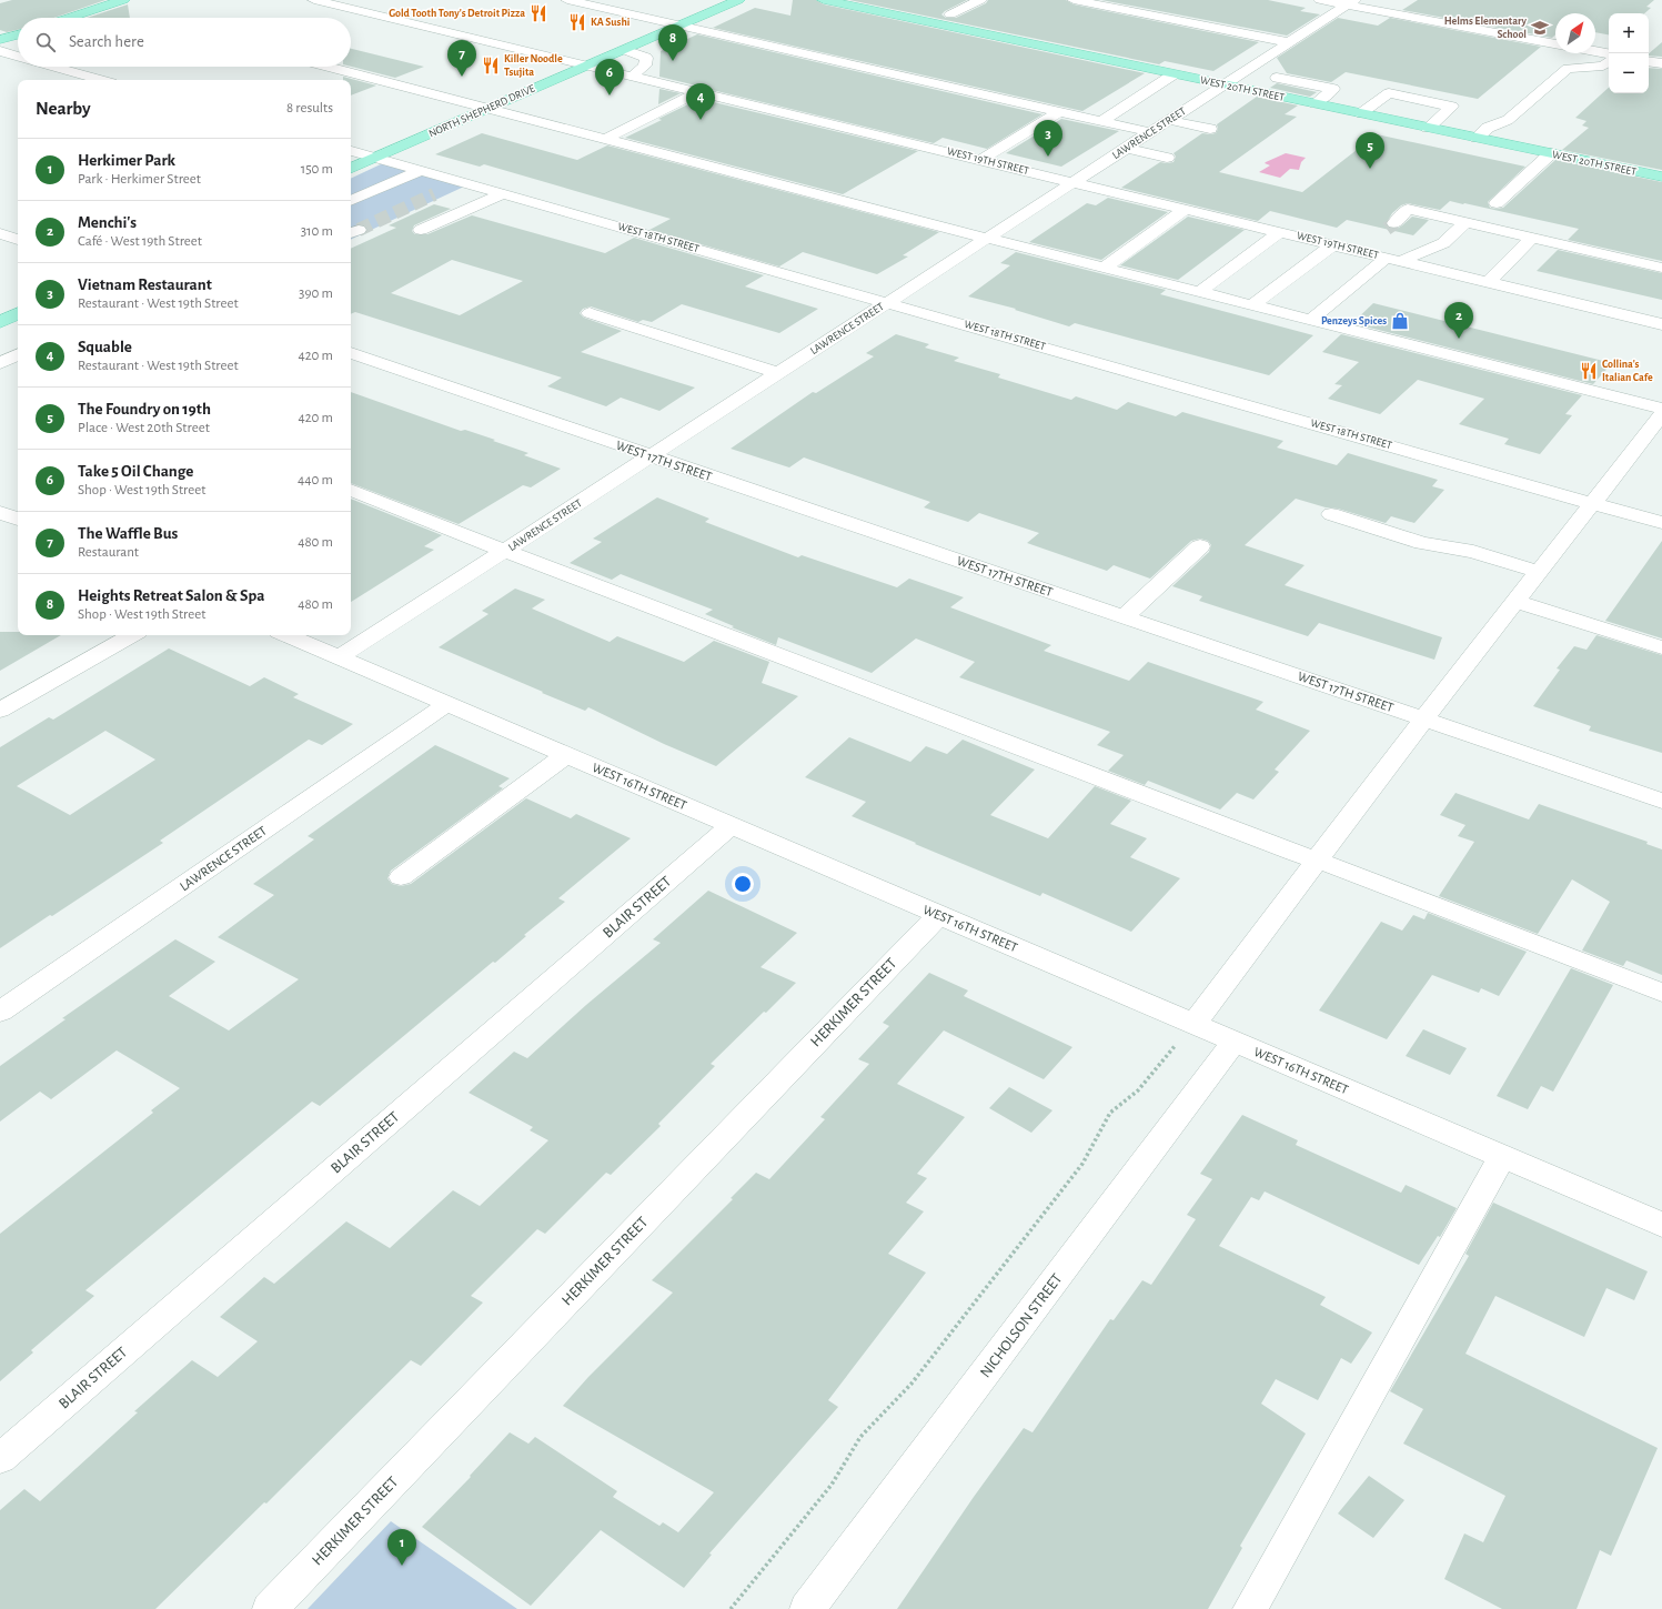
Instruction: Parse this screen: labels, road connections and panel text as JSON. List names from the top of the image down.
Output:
{
  "streets": {
    "main road": ["WEST 20TH STREET", "NORTH SHEPHERD DRIVE"],
    "street": [
      "LAWRENCE STREET",
      "WEST 19TH STREET",
      "WEST 18TH STREET",
      "WEST 17TH STREET",
      "WEST 16TH STREET",
      "BLAIR STREET",
      "HERKIMER STREET",
      "NICHOLSON STREET"
    ]
  },
  "crossings": [
    ["WEST 20TH STREET", "LAWRENCE STREET"],
    ["NORTH SHEPHERD DRIVE", "WEST 19TH STREET"],
    ["NORTH SHEPHERD DRIVE", "WEST 18TH STREET"],
    ["LAWRENCE STREET", "WEST 19TH STREET"],
    ["LAWRENCE STREET", "WEST 18TH STREET"],
    ["LAWRENCE STREET", "WEST 17TH STREET"],
    ["LAWRENCE STREET", "WEST 16TH STREET"],
    ["WEST 16TH STREET", "BLAIR STREET"],
    ["WEST 16TH STREET", "HERKIMER STREET"],
    ["WEST 16TH STREET", "NICHOLSON STREET"]
  ],
  "places": {
    "restaurant": [
      "Gold Tooth Tony's Detroit Pizza",
      "KA Sushi",
      "Killer Noodle Tsujita",
      "Collina's Italian Cafe"
    ],
    "school or university": ["Helms Elementary School"],
    "shop": ["Penzeys Spices"]
  },
  "north": "top right",
  "page": {
    "map_buttons": ["+", "−"],
    "search": "Search here",
    "pins": [
      "8",
      "7",
      "6",
      "4",
      "3",
      "5",
      "2",
      "1"
    ],
    "heading": ["Nearby", "8 results"],
    "list": [
      {
        "mark": "1",
        "name": "Herkimer Park",
        "note": "Park · Herkimer Street",
        "value": "150 m"
      },
      {
        "mark": "2",
        "name": "Menchi's",
        "note": "Café · West 19th Street",
        "value": "310 m"
      },
      {
        "mark": "3",
        "name": "Vietnam Restaurant",
        "note": "Restaurant · West 19th Street",
        "value": "390 m"
      },
      {
        "mark": "4",
        "name": "Squable",
        "note": "Restaurant · West 19th Street",
        "value": "420 m"
      },
      {
        "mark": "5",
        "name": "The Foundry on 19th",
        "note": "Place · West 20th Street",
        "value": "420 m"
      },
      {
        "mark": "6",
        "name": "Take 5 Oil Change",
        "note": "Shop · West 19th Street",
        "value": "440 m"
      },
      {
        "mark": "7",
        "name": "The Waffle Bus",
        "note": "Restaurant",
        "value": "480 m"
      },
      {
        "mark": "8",
        "name": "Heights Retreat Salon & Spa",
        "note": "Shop · West 19th Street",
        "value": "480 m"
      }
    ]
  }
}
